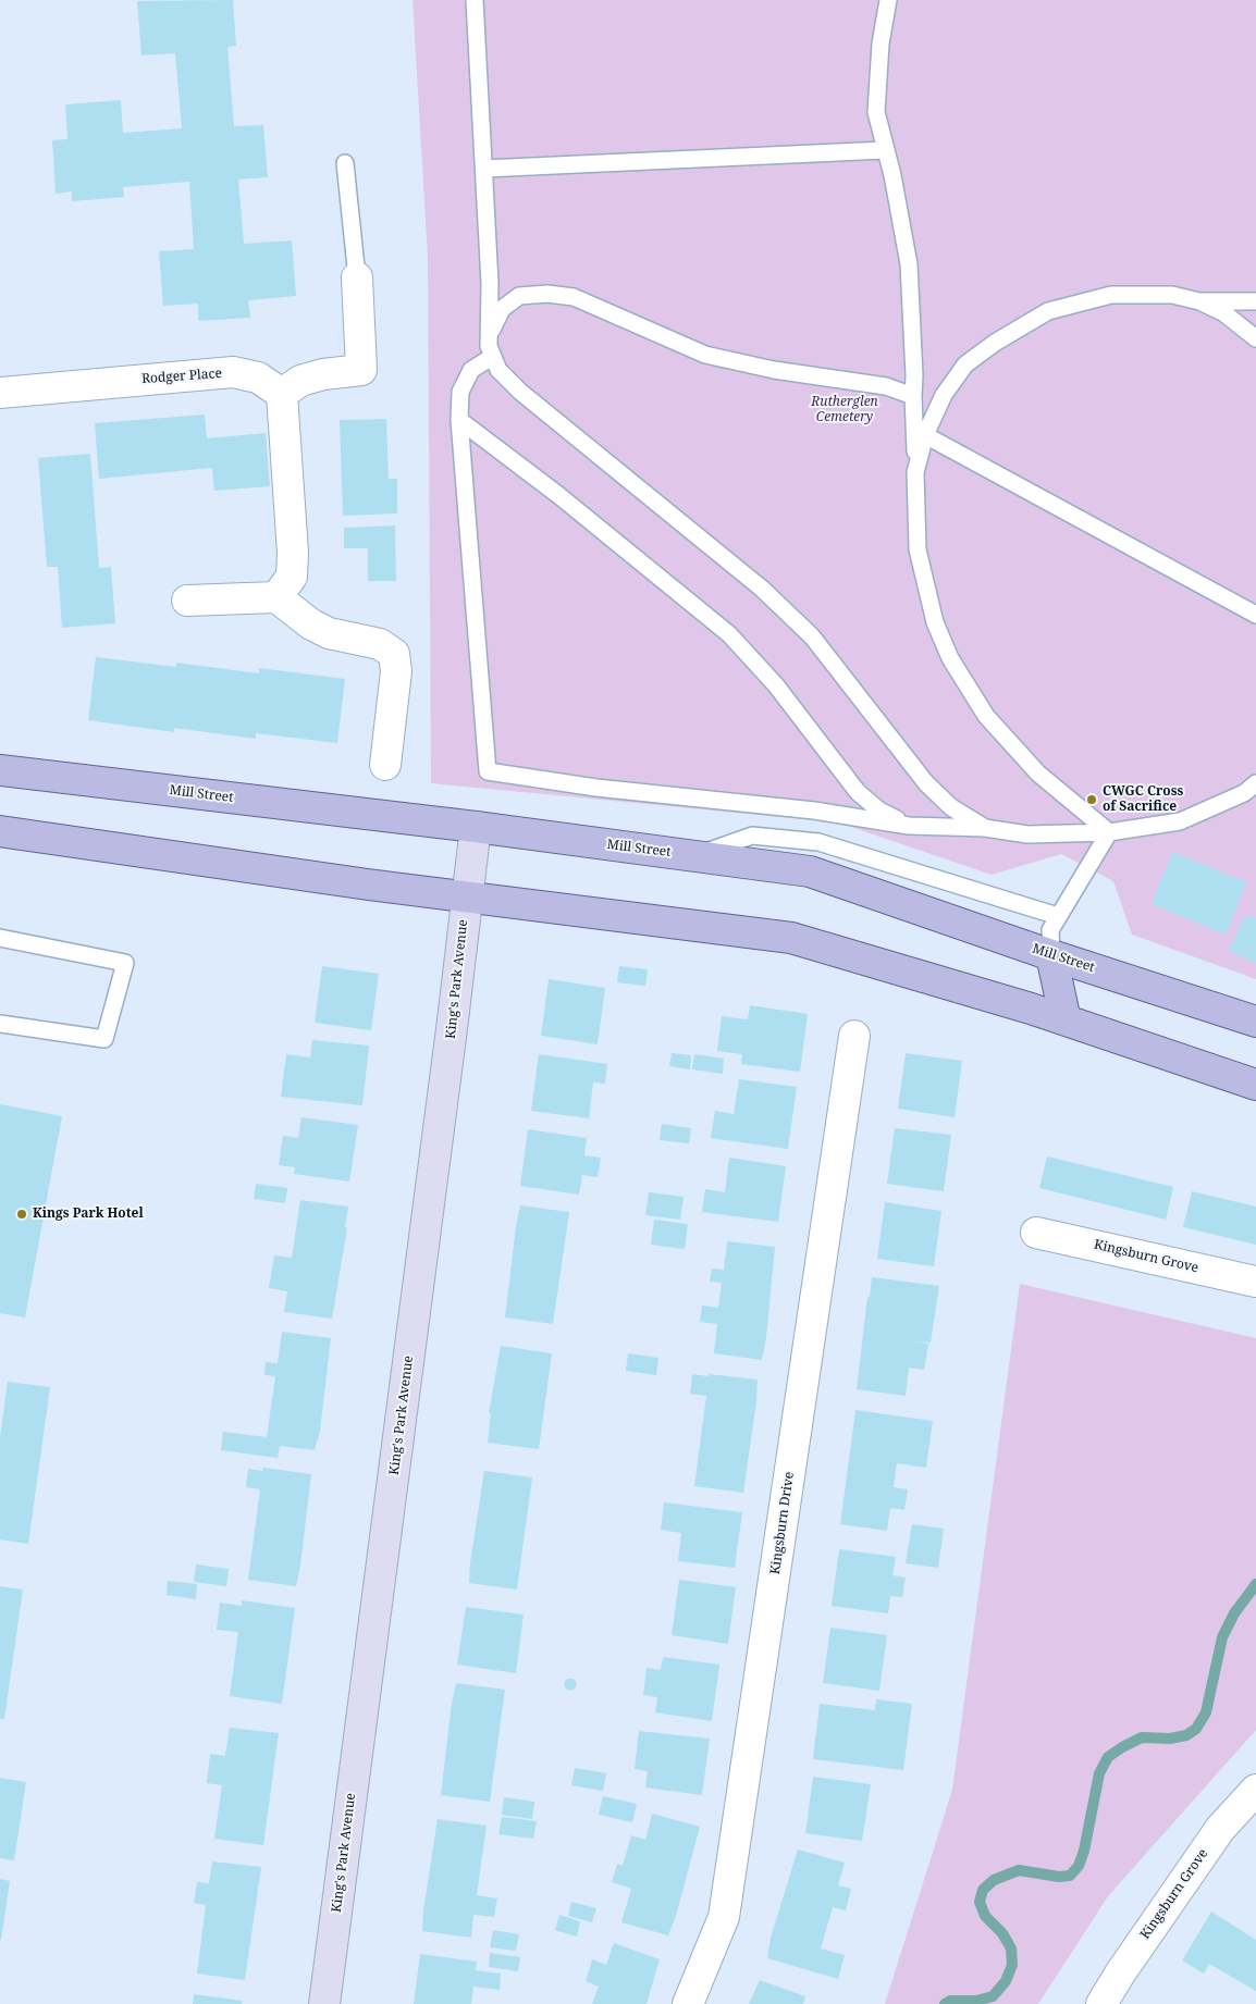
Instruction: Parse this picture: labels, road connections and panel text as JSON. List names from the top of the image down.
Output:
{
  "streets": {
    "main road": ["Mill Street", "King's Park Avenue"],
    "street": ["Rodger Place", "Kingsburn Grove", "Kingsburn Drive"]
  },
  "crossings": [
    ["Mill Street", "King's Park Avenue"]
  ],
  "parks": ["Rutherglen Cemetery"],
  "places": ["CWGC Cross of Sacrifice", "Kings Park Hotel"]
}
